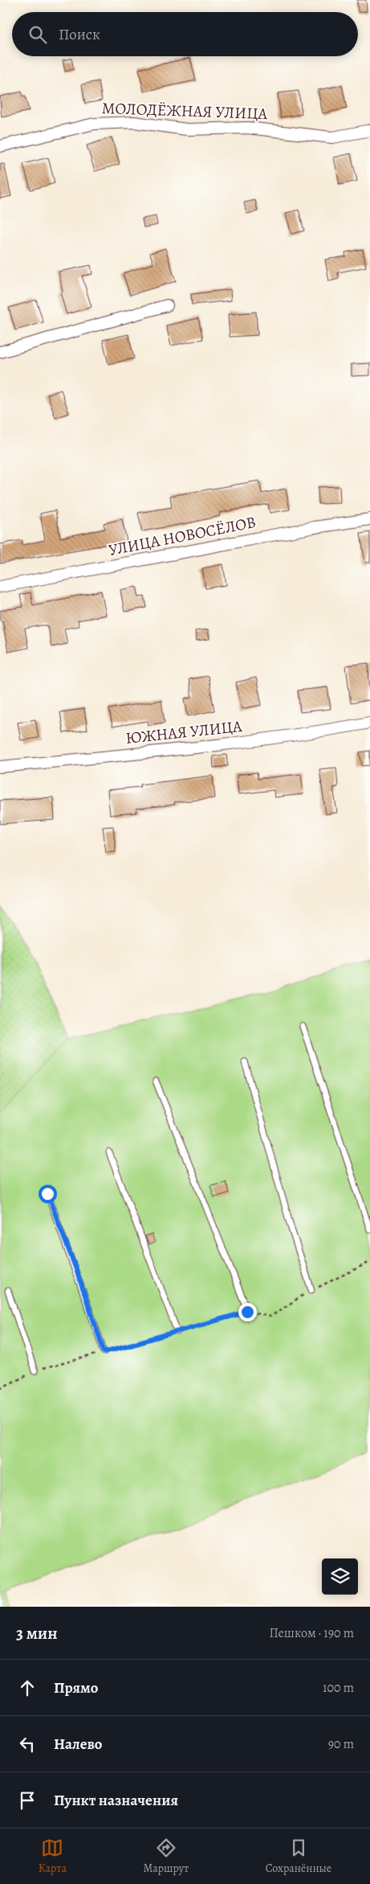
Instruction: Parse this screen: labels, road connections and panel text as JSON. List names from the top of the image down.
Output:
{
  "streets": {
    "street": ["МОЛОДЁЖНАЯ УЛИЦА", "УЛИЦА НОВОСЁЛОВ", "ЮЖНАЯ УЛИЦА"]
  },
  "page": {
    "search": "Поиск",
    "heading": ["3 мин", "Пешком · 190 m"],
    "list": [
      ["Прямо", "100 m"],
      ["Налево", "90 m"],
      "Пункт назначения"
    ],
    "nav": ["Карта", "Маршрут", "Сохранённые"]
  }
}
